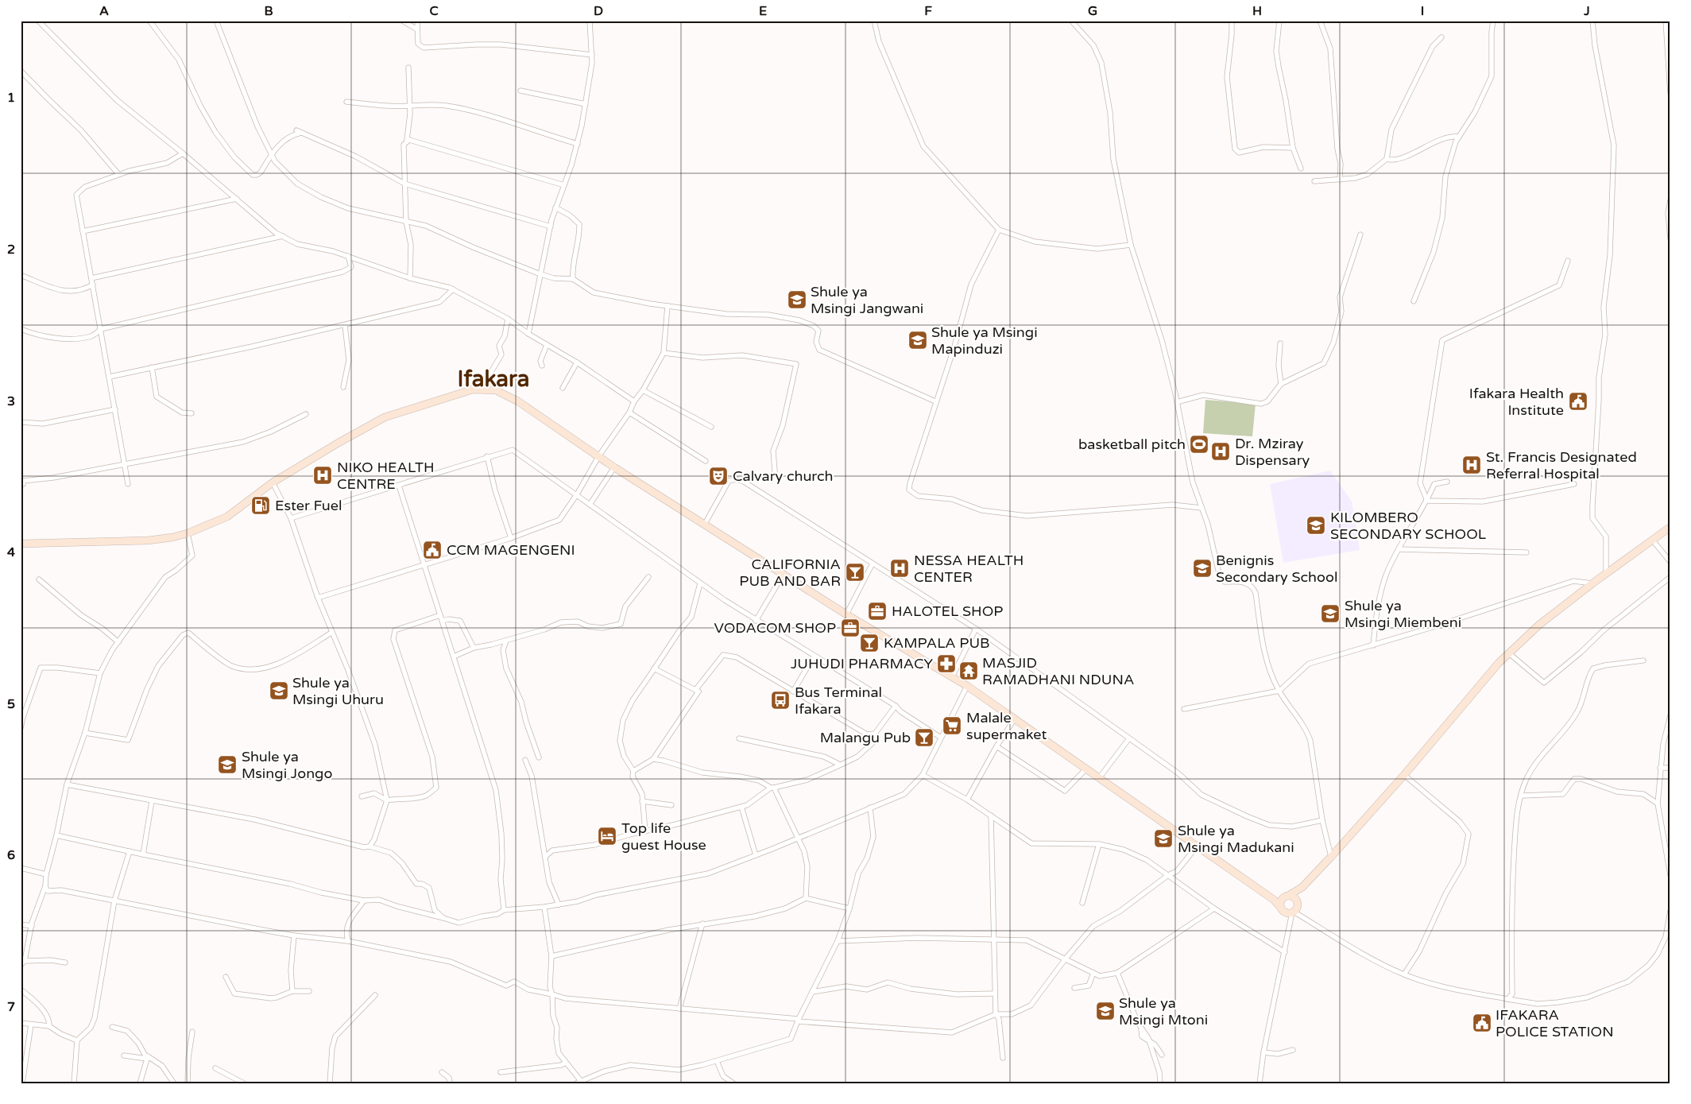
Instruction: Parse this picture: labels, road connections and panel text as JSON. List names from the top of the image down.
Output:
{
  "districts": ["Ifakara"],
  "places": {
    "school or university": [
      "Shule ya Msingi Jangwani",
      "Shule ya Msingi Mapinduzi",
      "KILOMBERO SECONDARY SCHOOL",
      "Benignis Secondary School",
      "Shule ya Msingi Miembeni",
      "Shule ya Msingi Uhuru",
      "Shule ya Msingi Jongo",
      "Shule ya Msingi Madukani",
      "Shule ya Msingi Mtoni"
    ],
    "public building": ["Ifakara Health Institute", "CCM MAGENGENI", "IFAKARA POLICE STATION"],
    "sports": ["basketball pitch"],
    "hospital": [
      "Dr. Mziray Dispensary",
      "St. Francis Designated Referral Hospital",
      "NIKO HEALTH CENTRE",
      "NESSA HEALTH CENTER"
    ],
    "theatre": ["Calvary church"],
    "fuel station": ["Ester Fuel"],
    "bar": ["CALIFORNIA PUB AND BAR", "KAMPALA PUB", "Malangu Pub"],
    "office": ["HALOTEL SHOP", "VODACOM SHOP"],
    "pharmacy": ["JUHUDI PHARMACY"],
    "temple": ["MASJID RAMADHANI NDUNA"],
    "bus stop": ["Bus Terminal Ifakara"],
    "supermarket": ["Malale supermaket"],
    "hotel": ["Top life guest House"]
  },
  "grid": {
    "columns": [
      "A",
      "B",
      "C",
      "D",
      "E",
      "F",
      "G",
      "H",
      "I",
      "J"
    ],
    "rows": [
      "1",
      "2",
      "3",
      "4",
      "5",
      "6",
      "7"
    ]
  }
}
